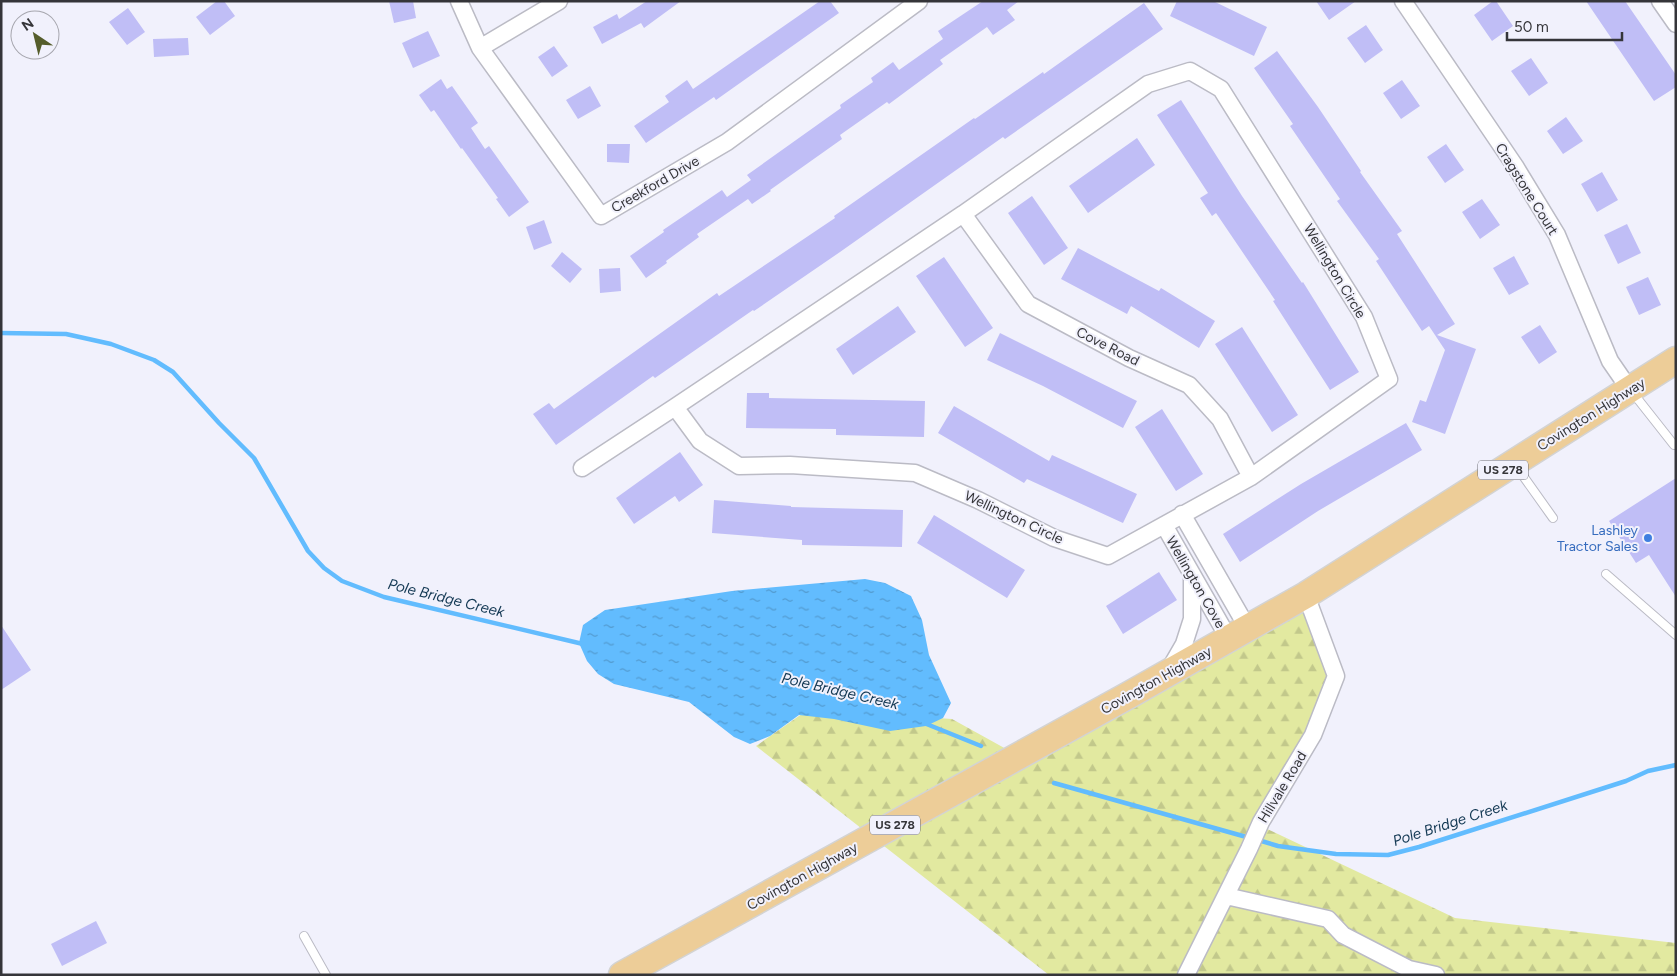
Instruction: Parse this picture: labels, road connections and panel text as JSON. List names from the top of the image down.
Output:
{
  "streets": {
    "main road": ["Covington Highway", "US 278"],
    "street": [
      "Creekford Drive",
      "Cragstone Court",
      "Wellington Circle",
      "Cove Road",
      "Wellington Cove",
      "Hillvale Road"
    ]
  },
  "crossings": [
    ["Cragstone Court", "Covington Highway"],
    ["Wellington Circle", "Cove Road"],
    ["Wellington Circle", "Wellington Cove"],
    ["Covington Highway", "Wellington Cove"],
    ["Covington Highway", "Hillvale Road"]
  ],
  "water": ["Pole Bridge Creek"],
  "places": ["Lashley Tractor Sales"],
  "scale_bar": "50 m",
  "north": "top left"
}
